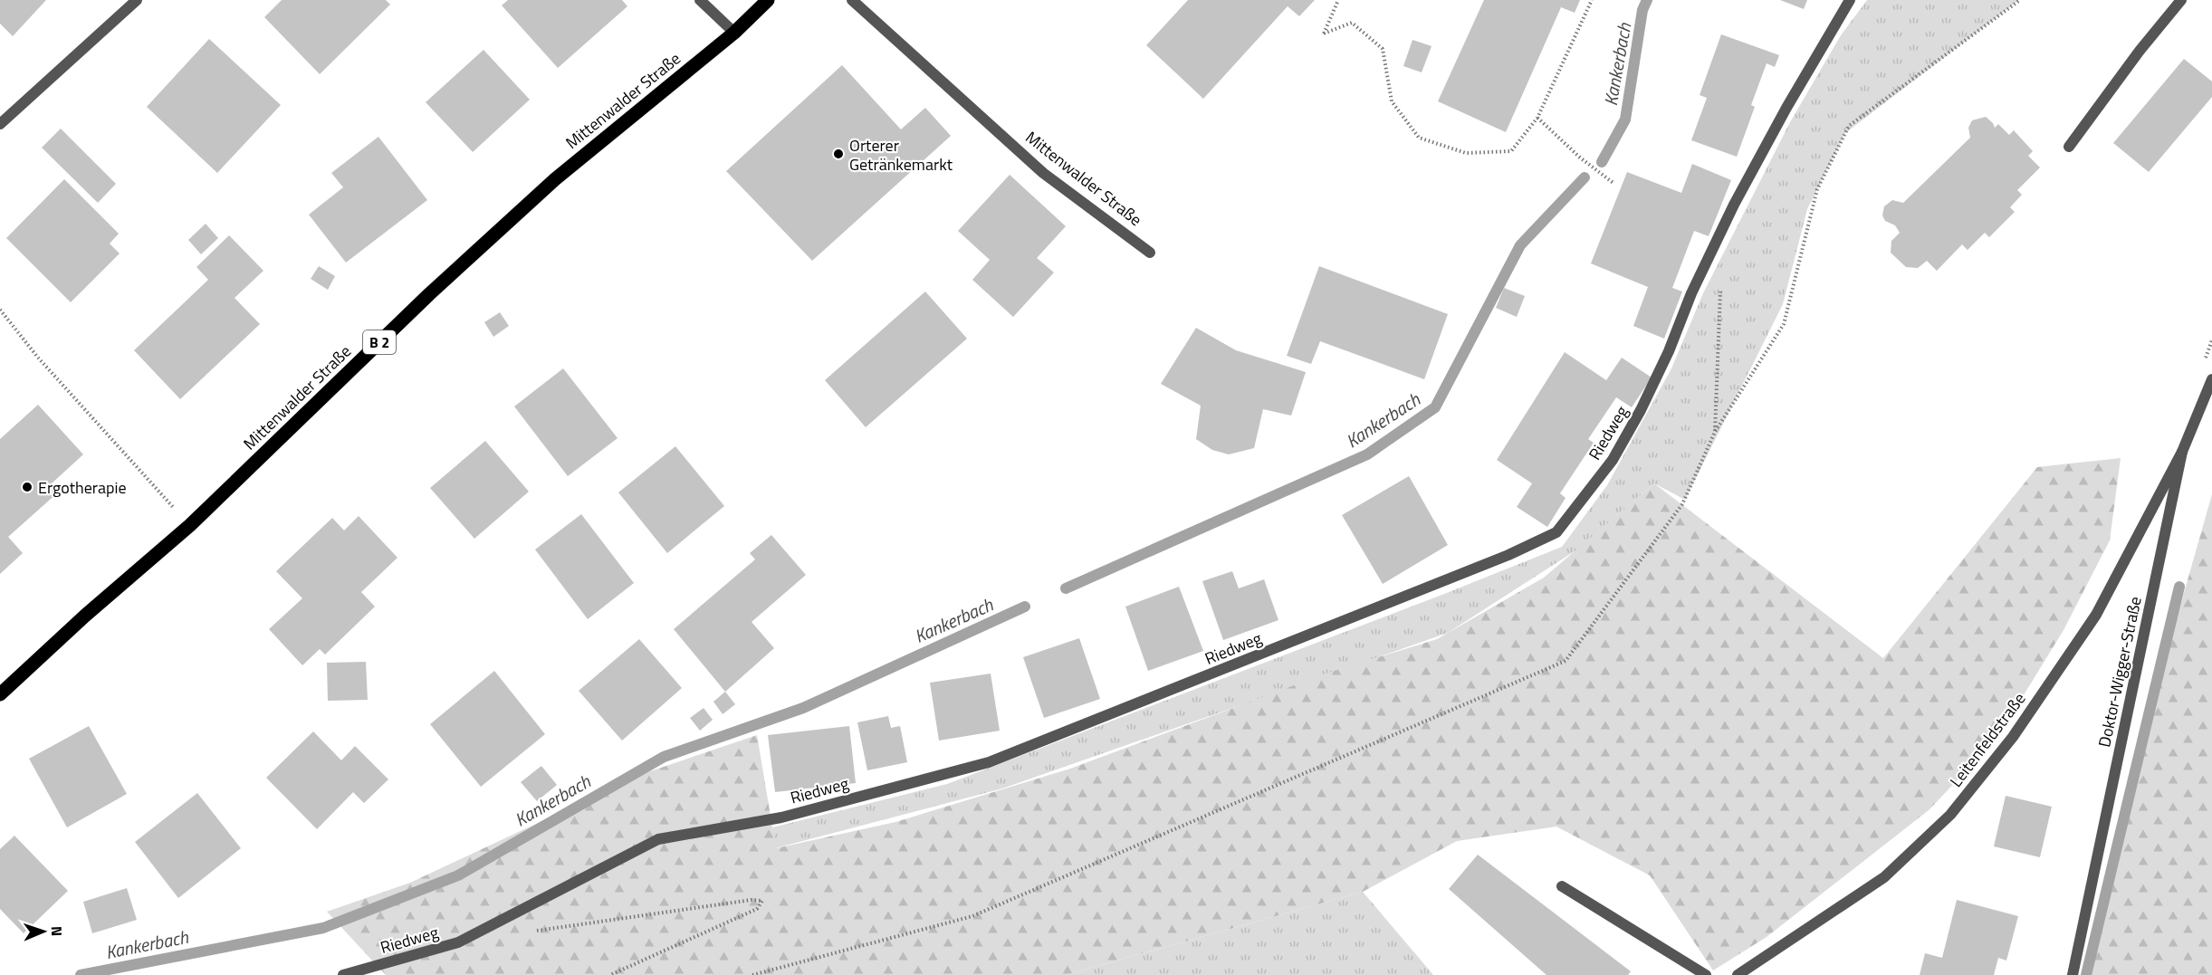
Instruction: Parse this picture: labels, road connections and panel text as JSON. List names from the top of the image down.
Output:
{
  "streets": {
    "main road": ["Mittenwalder Straße", "B 2"],
    "street": ["Riedweg", "Doktor-Wigger-Straße", "Leitenfeldstraße"]
  },
  "crossings": [
    ["Doktor-Wigger-Straße", "Leitenfeldstraße"]
  ],
  "water": ["Kankerbach"],
  "places": ["Orterer Getränkemarkt", "Ergotherapie"],
  "north": "right"
}
